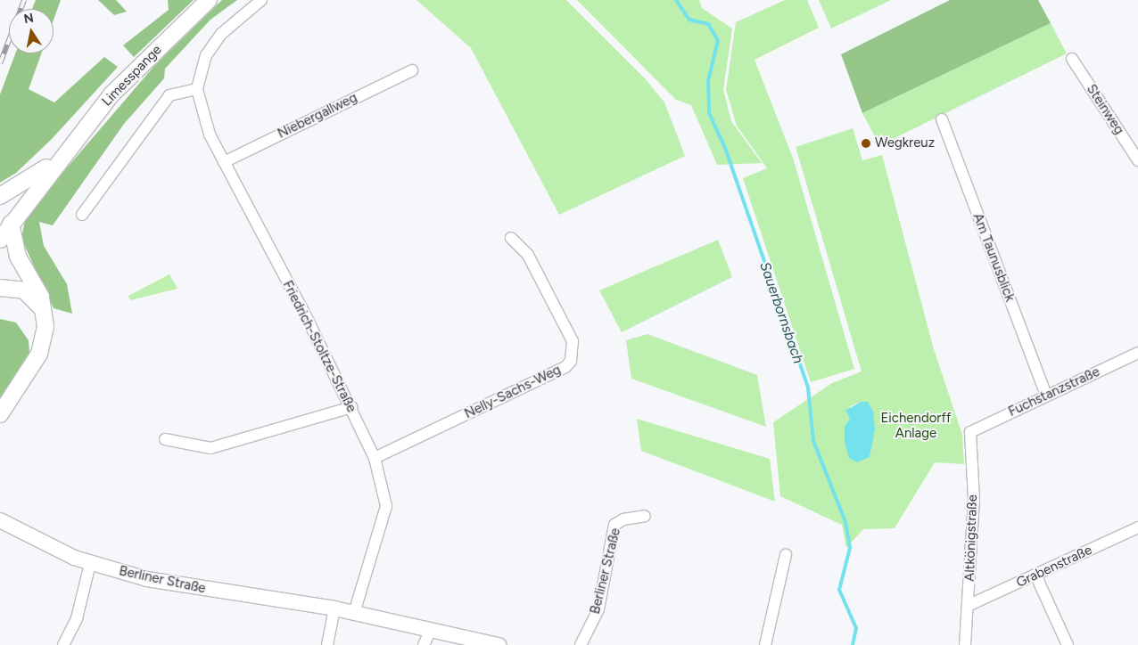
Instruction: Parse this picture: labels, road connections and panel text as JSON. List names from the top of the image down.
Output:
{
  "streets": {
    "main road": ["Limesspange"],
    "street": [
      "Steinweg",
      "Niebergallweg",
      "Am Taunusblick",
      "Friedrich-Stoltze-Straße",
      "Nelly-Sachs-Weg",
      "Fuchstanzstraße",
      "Altkönigstraße",
      "Grabenstraße",
      "Berliner Straße"
    ]
  },
  "crossings": [
    ["Niebergallweg", "Friedrich-Stoltze-Straße"],
    ["Am Taunusblick", "Fuchstanzstraße"],
    ["Friedrich-Stoltze-Straße", "Nelly-Sachs-Weg"],
    ["Friedrich-Stoltze-Straße", "Berliner Straße"],
    ["Fuchstanzstraße", "Altkönigstraße"],
    ["Altkönigstraße", "Grabenstraße"]
  ],
  "water": ["Sauerbornsbach"],
  "parks": ["Eichendorff Anlage"],
  "places": ["Wegkreuz"],
  "north": "top"
}
